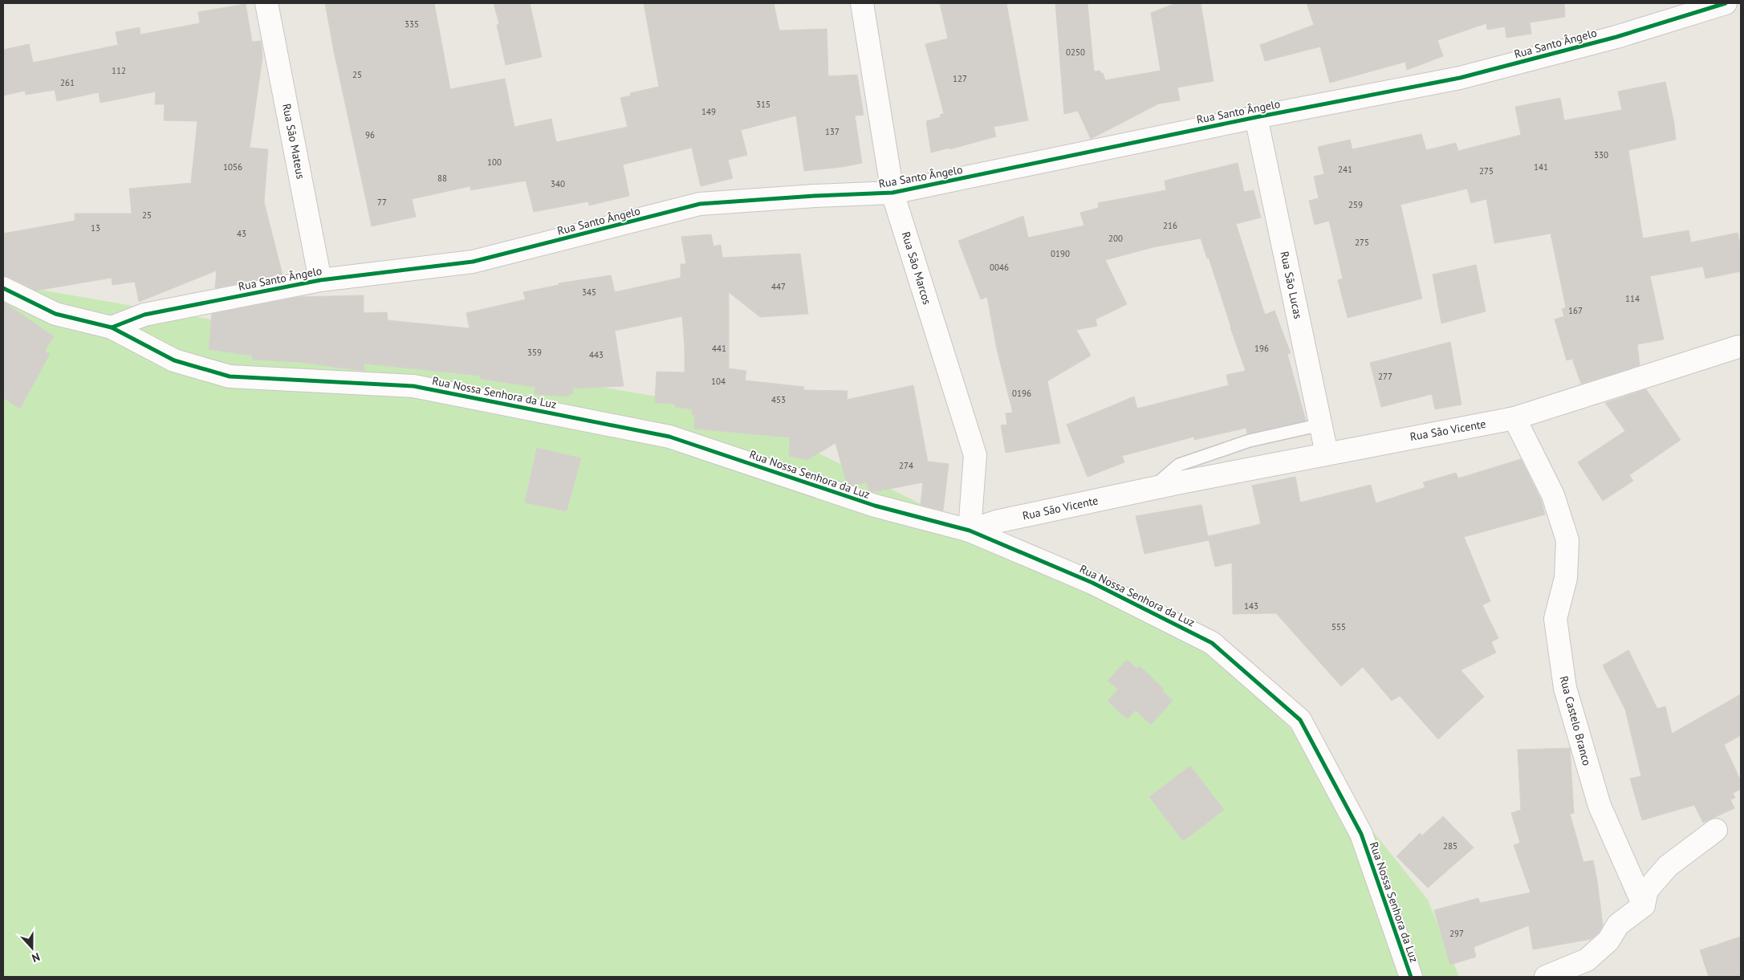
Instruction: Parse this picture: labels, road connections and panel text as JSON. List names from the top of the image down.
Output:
{
  "streets": {
    "street": [
      "Rua Santo Ângelo",
      "Rua São Mateus",
      "Rua São Marcos",
      "Rua São Lucas",
      "Rua Nossa Senhora da Luz",
      "Rua São Vicente",
      "Rua Castelo Branco"
    ]
  },
  "crossings": [
    ["Rua Santo Ângelo", "Rua São Mateus"],
    ["Rua Santo Ângelo", "Rua São Marcos"],
    ["Rua Santo Ângelo", "Rua São Lucas"],
    ["Rua Santo Ângelo", "Rua Nossa Senhora da Luz"],
    ["Rua São Marcos", "Rua Nossa Senhora da Luz"],
    ["Rua São Marcos", "Rua São Vicente"],
    ["Rua São Lucas", "Rua São Vicente"],
    ["Rua Nossa Senhora da Luz", "Rua São Vicente"],
    ["Rua São Vicente", "Rua Castelo Branco"]
  ],
  "house_numbers": [
    "335",
    "0250",
    "112",
    "25",
    "127",
    "261",
    "315",
    "149",
    "137",
    "96",
    "330",
    "100",
    "1056",
    "141",
    "241",
    "275",
    "88",
    "340",
    "77",
    "259",
    "25",
    "216",
    "13",
    "43",
    "200",
    "275",
    "0190",
    "0046",
    "447",
    "345",
    "114",
    "167",
    "441",
    "196",
    "359",
    "443",
    "277",
    "104",
    "0196",
    "453",
    "274",
    "143",
    "555",
    "285",
    "297"
  ],
  "north": "bottom"
}
